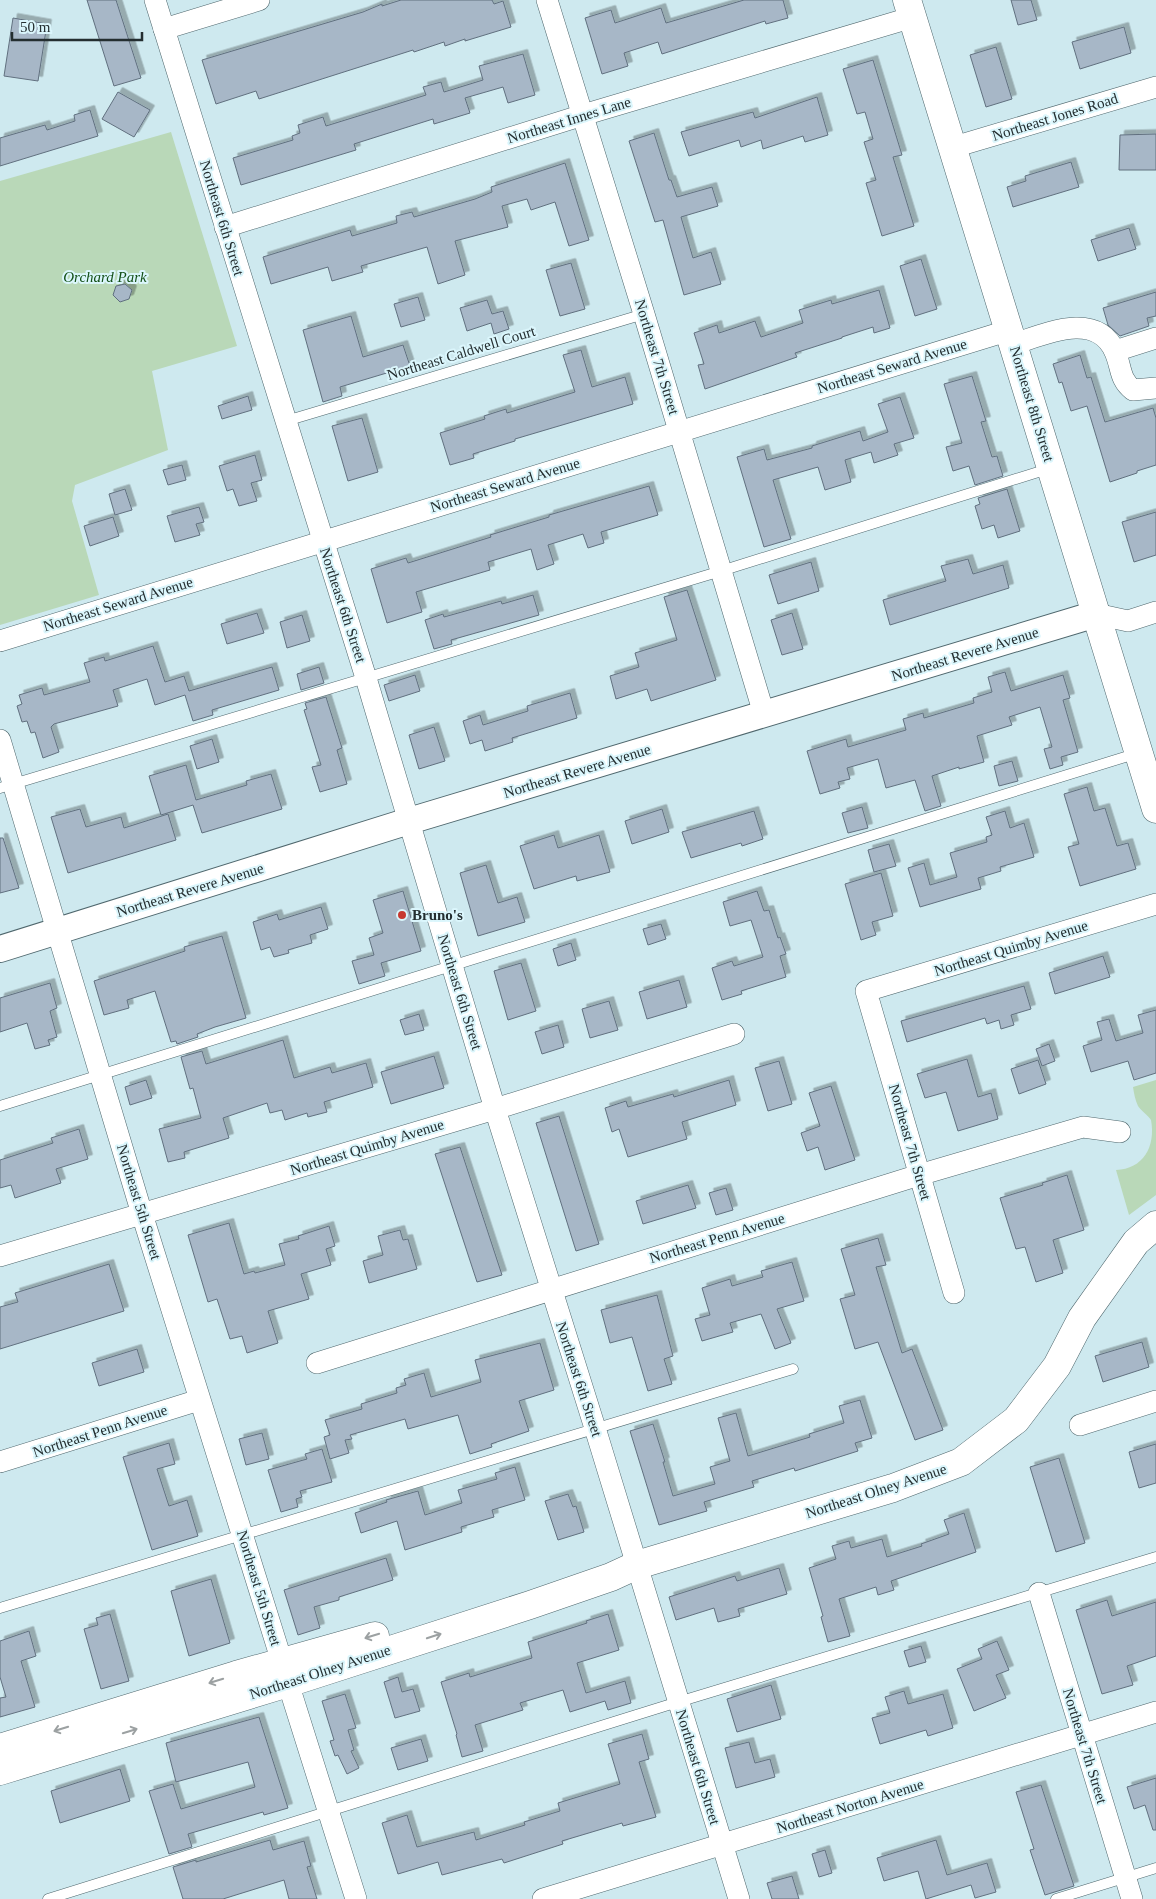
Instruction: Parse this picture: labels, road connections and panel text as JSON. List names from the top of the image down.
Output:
{
  "streets": {
    "main road": ["Northeast 8th Street", "Northeast Olney Avenue"],
    "street": [
      "Northeast Jones Road",
      "Northeast Innes Lane",
      "Northeast 6th Street",
      "Northeast 7th Street",
      "Northeast Seward Avenue",
      "Northeast Revere Avenue",
      "Northeast Quimby Avenue",
      "Northeast 5th Street",
      "Northeast Penn Avenue",
      "Northeast Norton Avenue"
    ],
    "lane": ["Northeast Caldwell Court"]
  },
  "crossings": [
    ["Northeast Jones Road", "Northeast 8th Street"],
    ["Northeast Innes Lane", "Northeast 6th Street"],
    ["Northeast Innes Lane", "Northeast 7th Street"],
    ["Northeast Innes Lane", "Northeast 8th Street"],
    ["Northeast 6th Street", "Northeast Caldwell Court"],
    ["Northeast 6th Street", "Northeast Seward Avenue"],
    ["Northeast 6th Street", "Northeast Revere Avenue"],
    ["Northeast 6th Street", "Northeast Quimby Avenue"],
    ["Northeast 6th Street", "Northeast Penn Avenue"],
    ["Northeast 6th Street", "Northeast Olney Avenue"],
    ["Northeast 6th Street", "Northeast Norton Avenue"],
    ["Northeast Caldwell Court", "Northeast 7th Street"],
    ["Northeast 7th Street", "Northeast Seward Avenue"],
    ["Northeast 7th Street", "Northeast Revere Avenue"],
    ["Northeast 7th Street", "Northeast Quimby Avenue"],
    ["Northeast 7th Street", "Northeast Penn Avenue"],
    ["Northeast 7th Street", "Northeast Norton Avenue"],
    ["Northeast Seward Avenue", "Northeast 8th Street"],
    ["Northeast 8th Street", "Northeast Revere Avenue"],
    ["Northeast Revere Avenue", "Northeast 5th Street"],
    ["Northeast Quimby Avenue", "Northeast 5th Street"],
    ["Northeast 5th Street", "Northeast Penn Avenue"],
    ["Northeast 5th Street", "Northeast Olney Avenue"]
  ],
  "parks": ["Orchard Park"],
  "places": ["Bruno's"],
  "scale_bar": "50 m"
}
